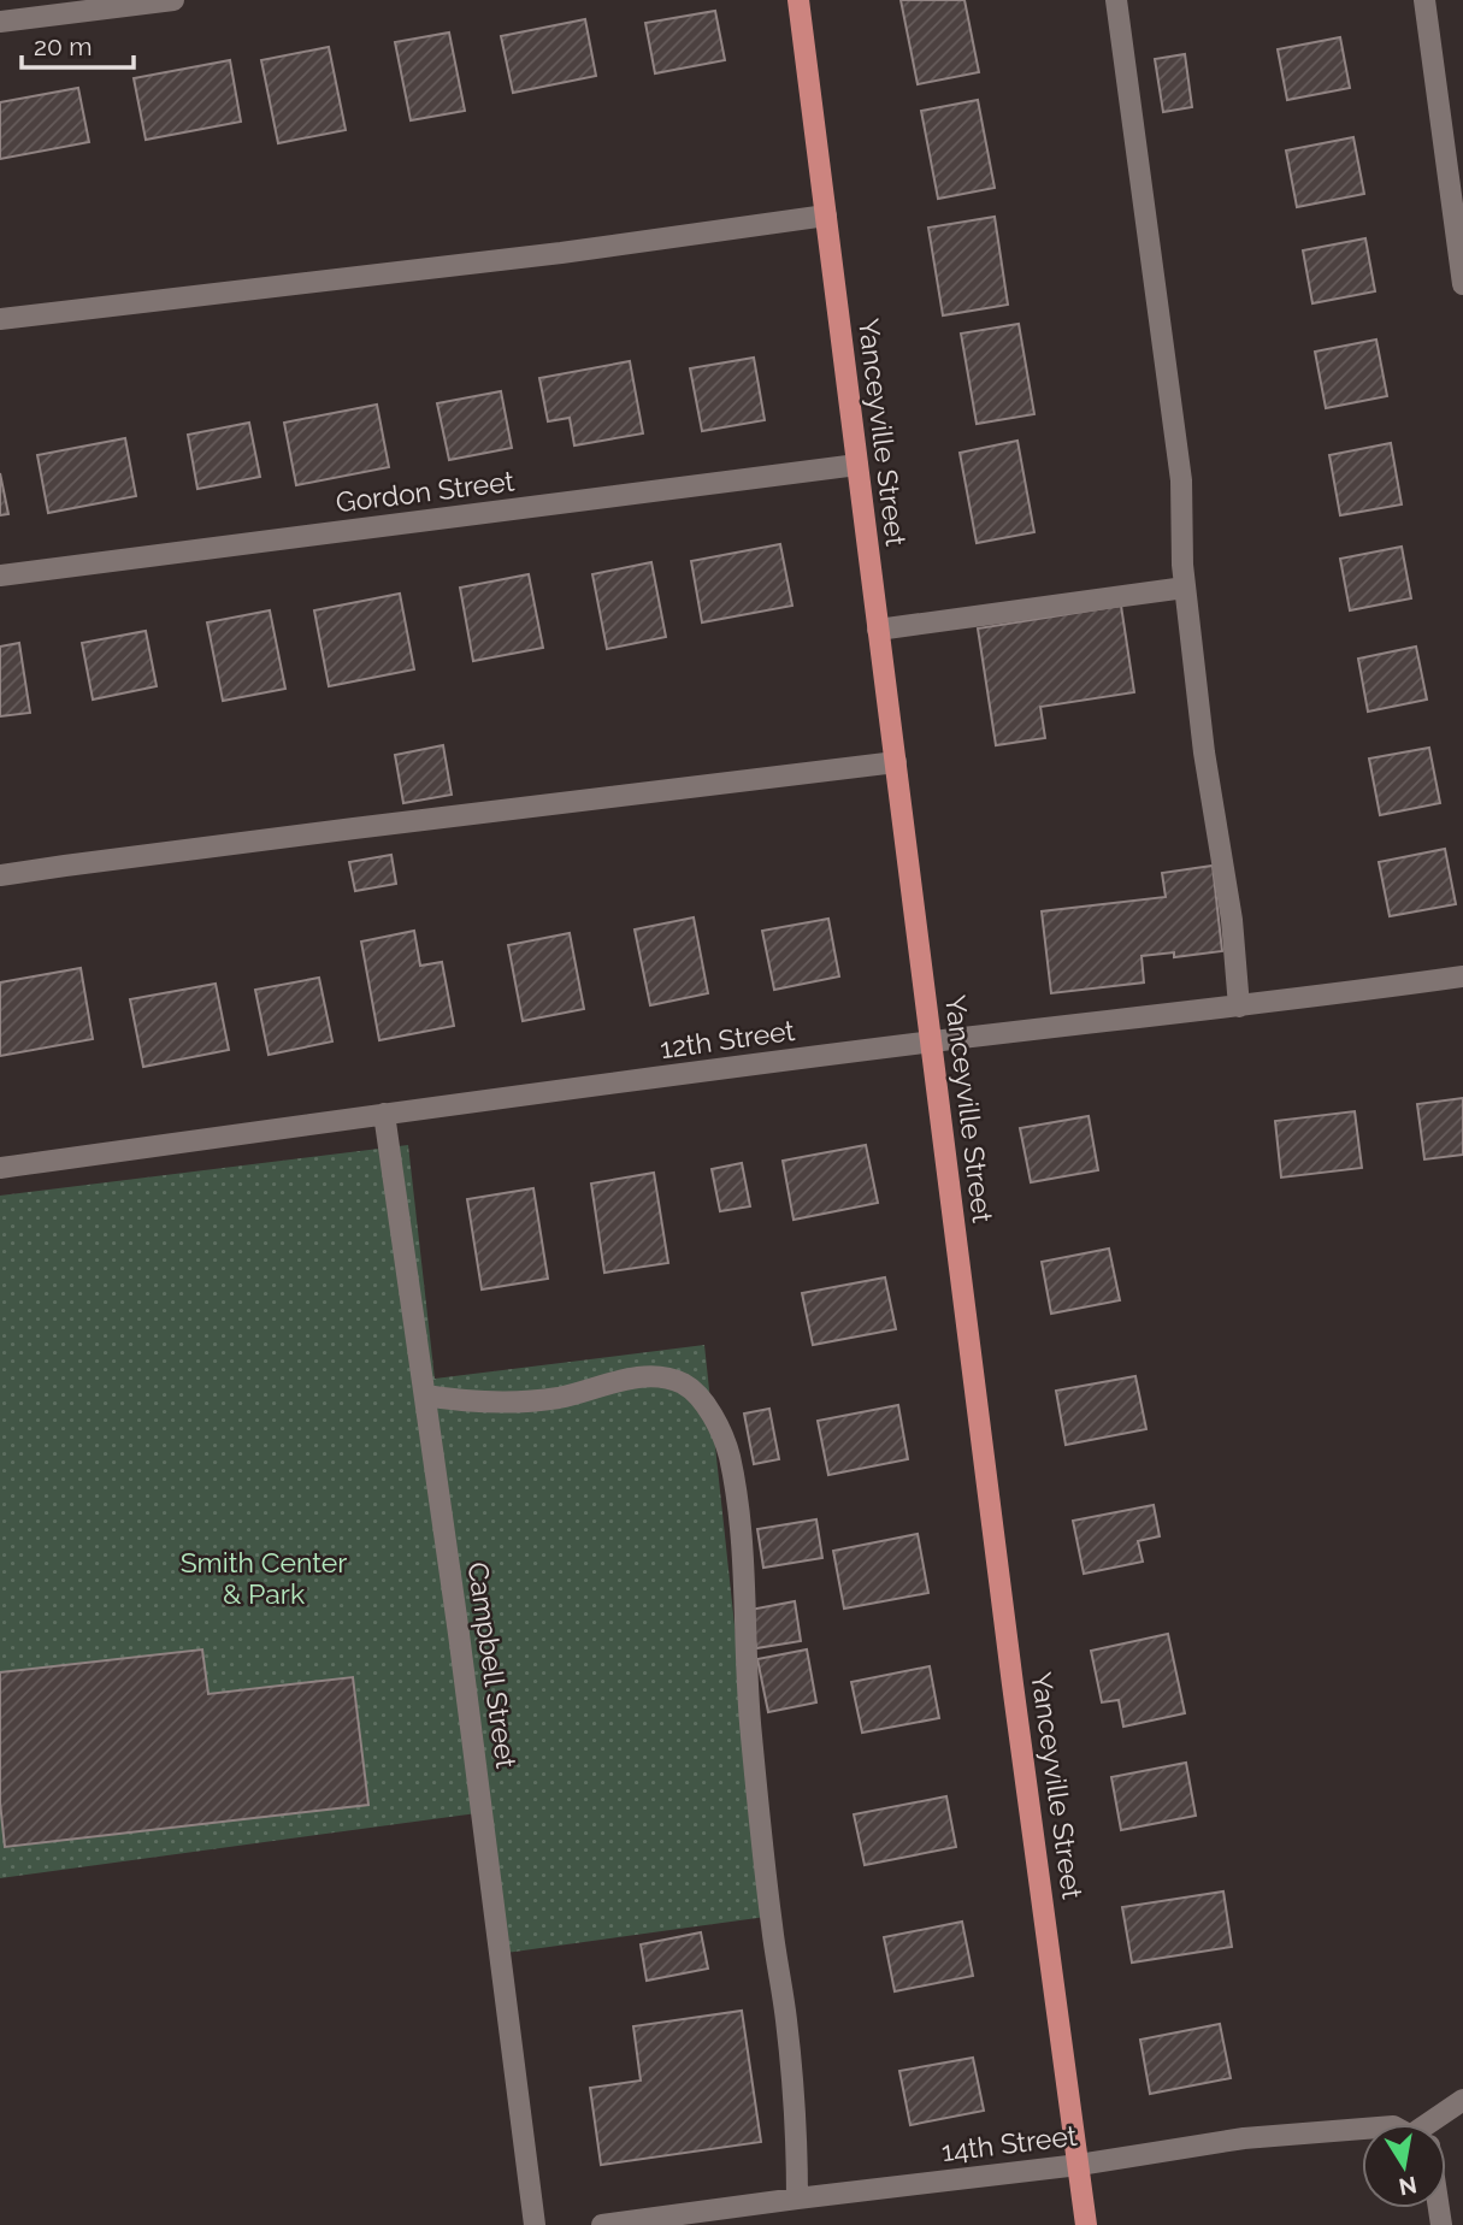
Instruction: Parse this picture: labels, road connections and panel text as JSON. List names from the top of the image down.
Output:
{
  "streets": {
    "main road": ["Yanceyville Street"],
    "street": [
      "Gordon Street",
      "12th Street",
      "Campbell Street",
      "14th Street"
    ]
  },
  "crossings": [
    ["Yanceyville Street", "Gordon Street"],
    ["Yanceyville Street", "12th Street"],
    ["Yanceyville Street", "14th Street"],
    ["12th Street", "Campbell Street"]
  ],
  "parks": ["Smith Center & Park"],
  "scale_bar": "20 m",
  "north": "bottom"
}
